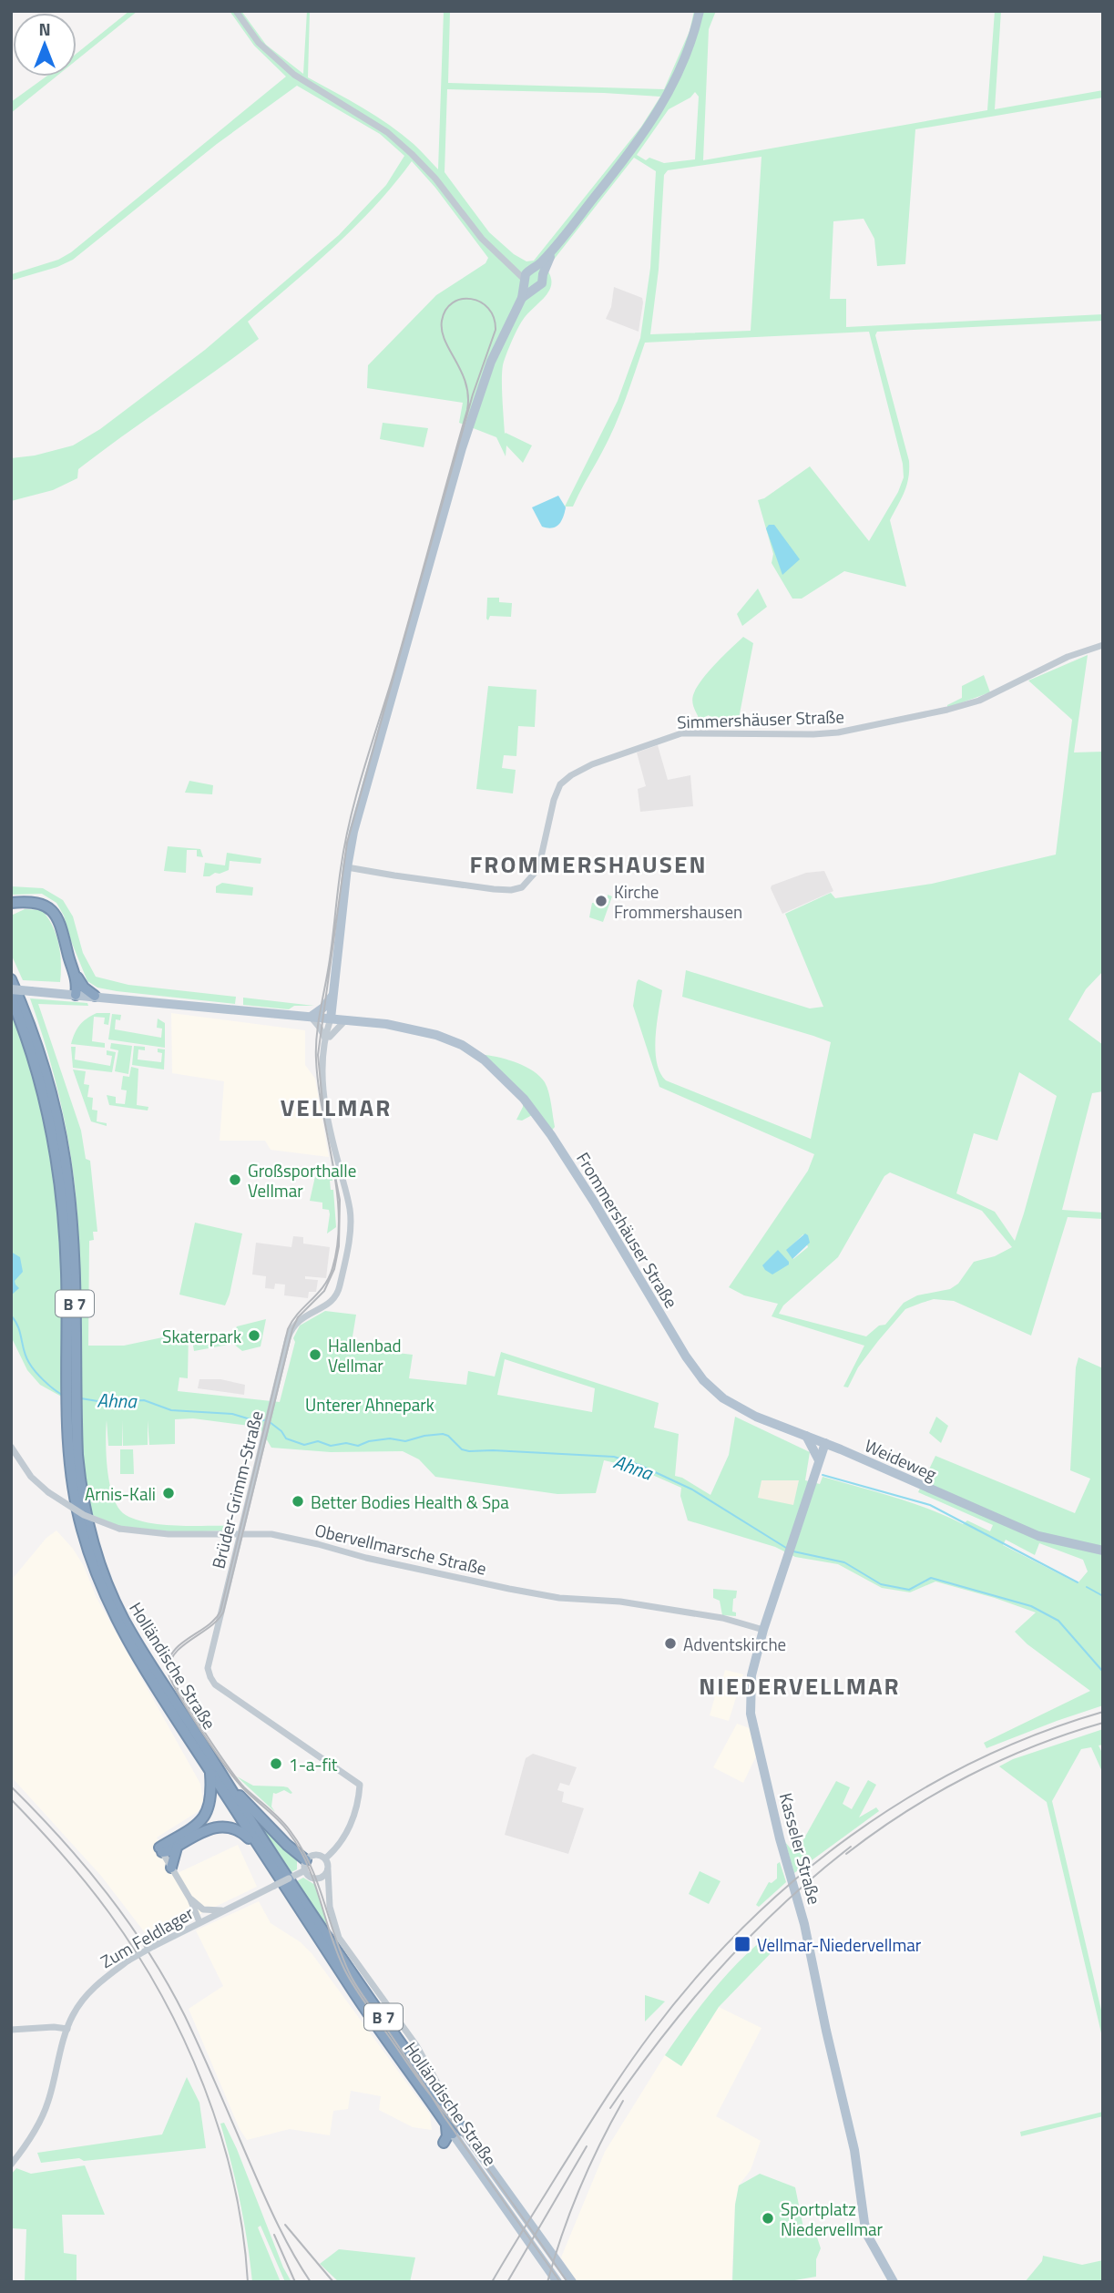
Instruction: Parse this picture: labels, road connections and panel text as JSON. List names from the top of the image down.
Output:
{
  "streets": {
    "highway": ["B 7", "Holländische Straße"],
    "main road": ["Frommershäuser Straße", "Weideweg", "Kasseler Straße"],
    "street": [
      "Simmershäuser Straße",
      "Brüder-Grimm-Straße",
      "Obervellmarsche Straße",
      "Zum Feldlager"
    ]
  },
  "crossings": [
    ["Frommershäuser Straße", "B 7"],
    ["Frommershäuser Straße", "Weideweg"],
    ["Frommershäuser Straße", "Brüder-Grimm-Straße"],
    ["B 7", "Holländische Straße"],
    ["Weideweg", "Kasseler Straße"],
    ["Brüder-Grimm-Straße", "Obervellmarsche Straße"],
    ["Obervellmarsche Straße", "Kasseler Straße"],
    ["Holländische Straße", "Zum Feldlager"]
  ],
  "districts": ["FROMMERSHAUSEN", "VELLMAR", "NIEDERVELLMAR"],
  "water": ["Ahna"],
  "parks": ["Unterer Ahnepark"],
  "places": {
    "other": [
      "Kirche Frommershausen",
      "Großsporthalle Vellmar",
      "Skaterpark",
      "Hallenbad Vellmar",
      "Arnis-Kali",
      "Better Bodies Health & Spa",
      "Adventskirche",
      "1-a-fit",
      "Sportplatz Niedervellmar"
    ],
    "transit": ["Vellmar-Niedervellmar"]
  },
  "north": "top"
}
